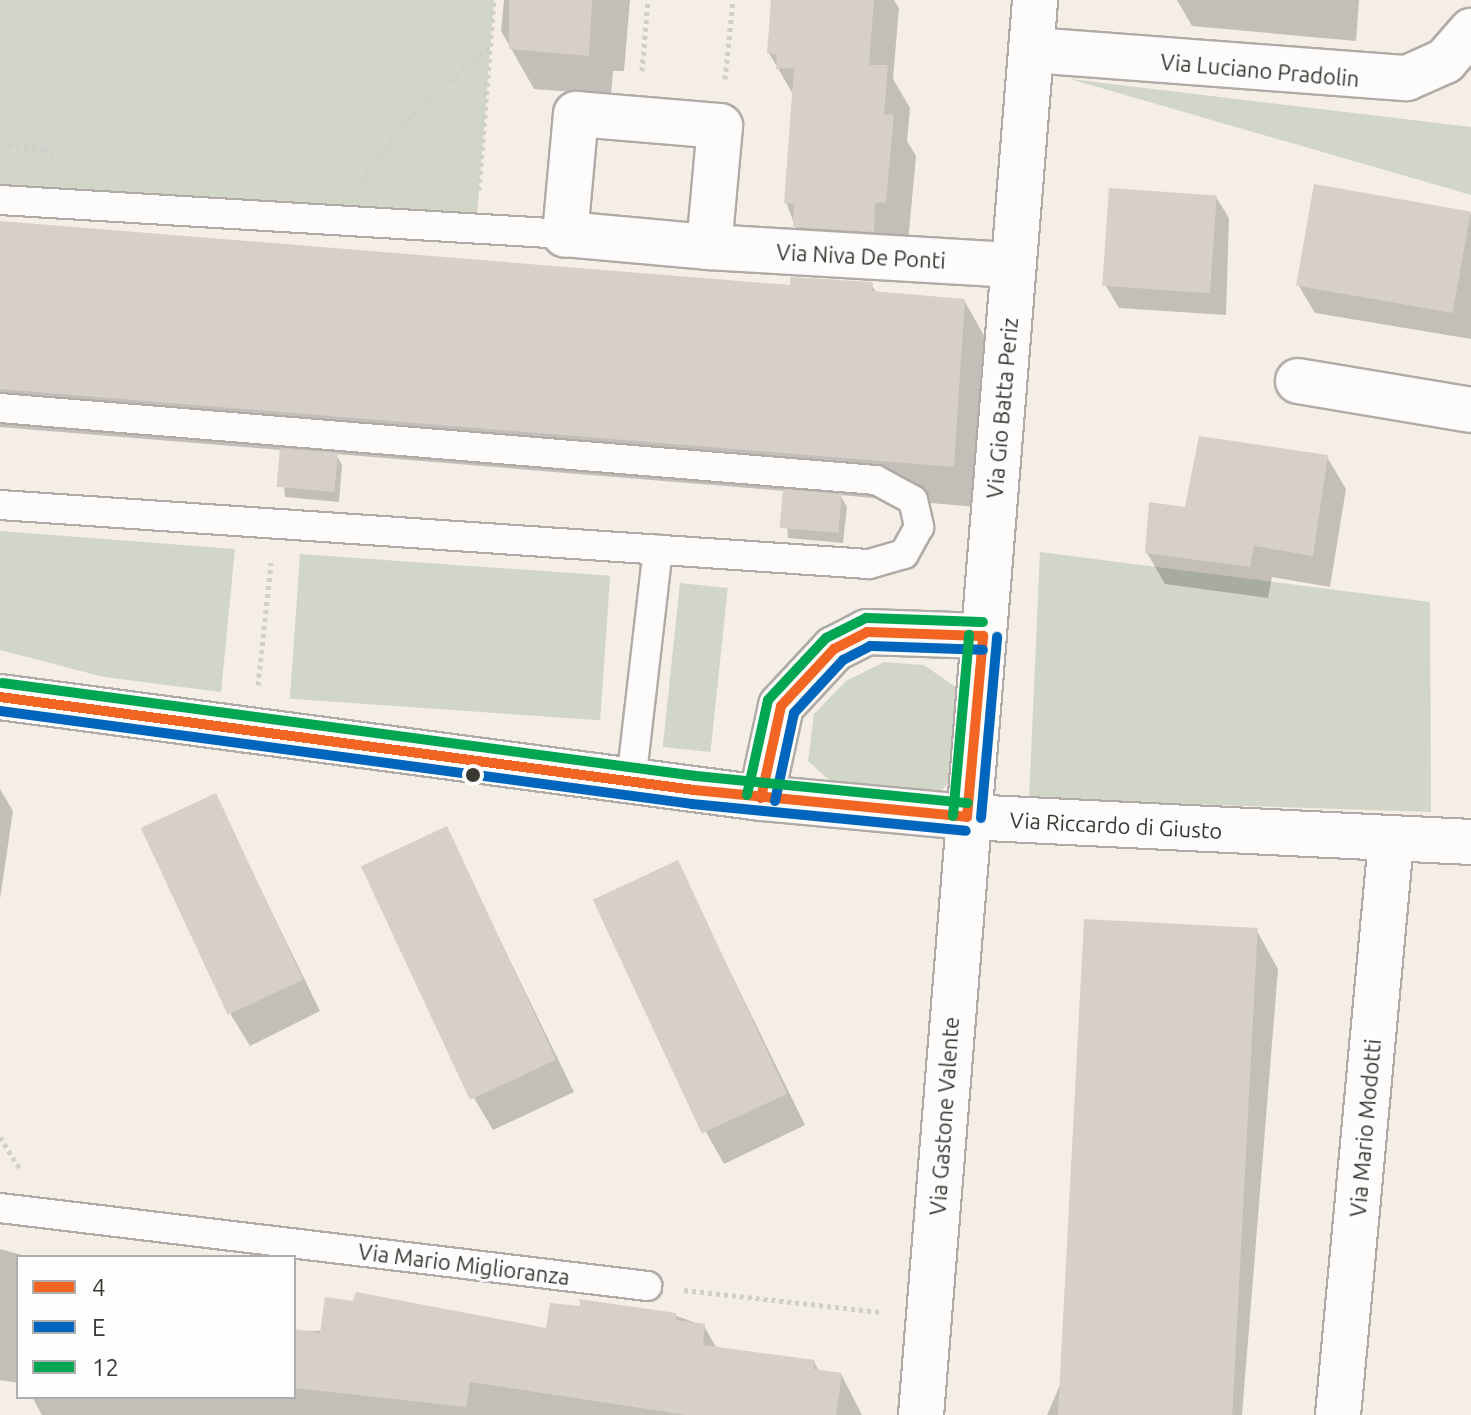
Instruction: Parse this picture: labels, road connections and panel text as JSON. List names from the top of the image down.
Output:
{
  "streets": {
    "street": [
      "Via Luciano Pradolin",
      "Via Niva De Ponti",
      "Via Gio Batta Periz",
      "Via Riccardo di Giusto",
      "Via Gastone Valente",
      "Via Mario Modotti"
    ],
    "lane": ["Via Mario Miglioranza"]
  },
  "crossings": [
    ["Via Luciano Pradolin", "Via Gio Batta Periz"],
    ["Via Niva De Ponti", "Via Gio Batta Periz"],
    ["Via Gio Batta Periz", "Via Riccardo di Giusto"],
    ["Via Gio Batta Periz", "Via Gastone Valente"],
    ["Via Riccardo di Giusto", "Via Gastone Valente"],
    ["Via Riccardo di Giusto", "Via Mario Modotti"]
  ],
  "lines": ["transit line 12", "transit line 4", "transit line E"],
  "legend": ["4", "E", "12"]
}
